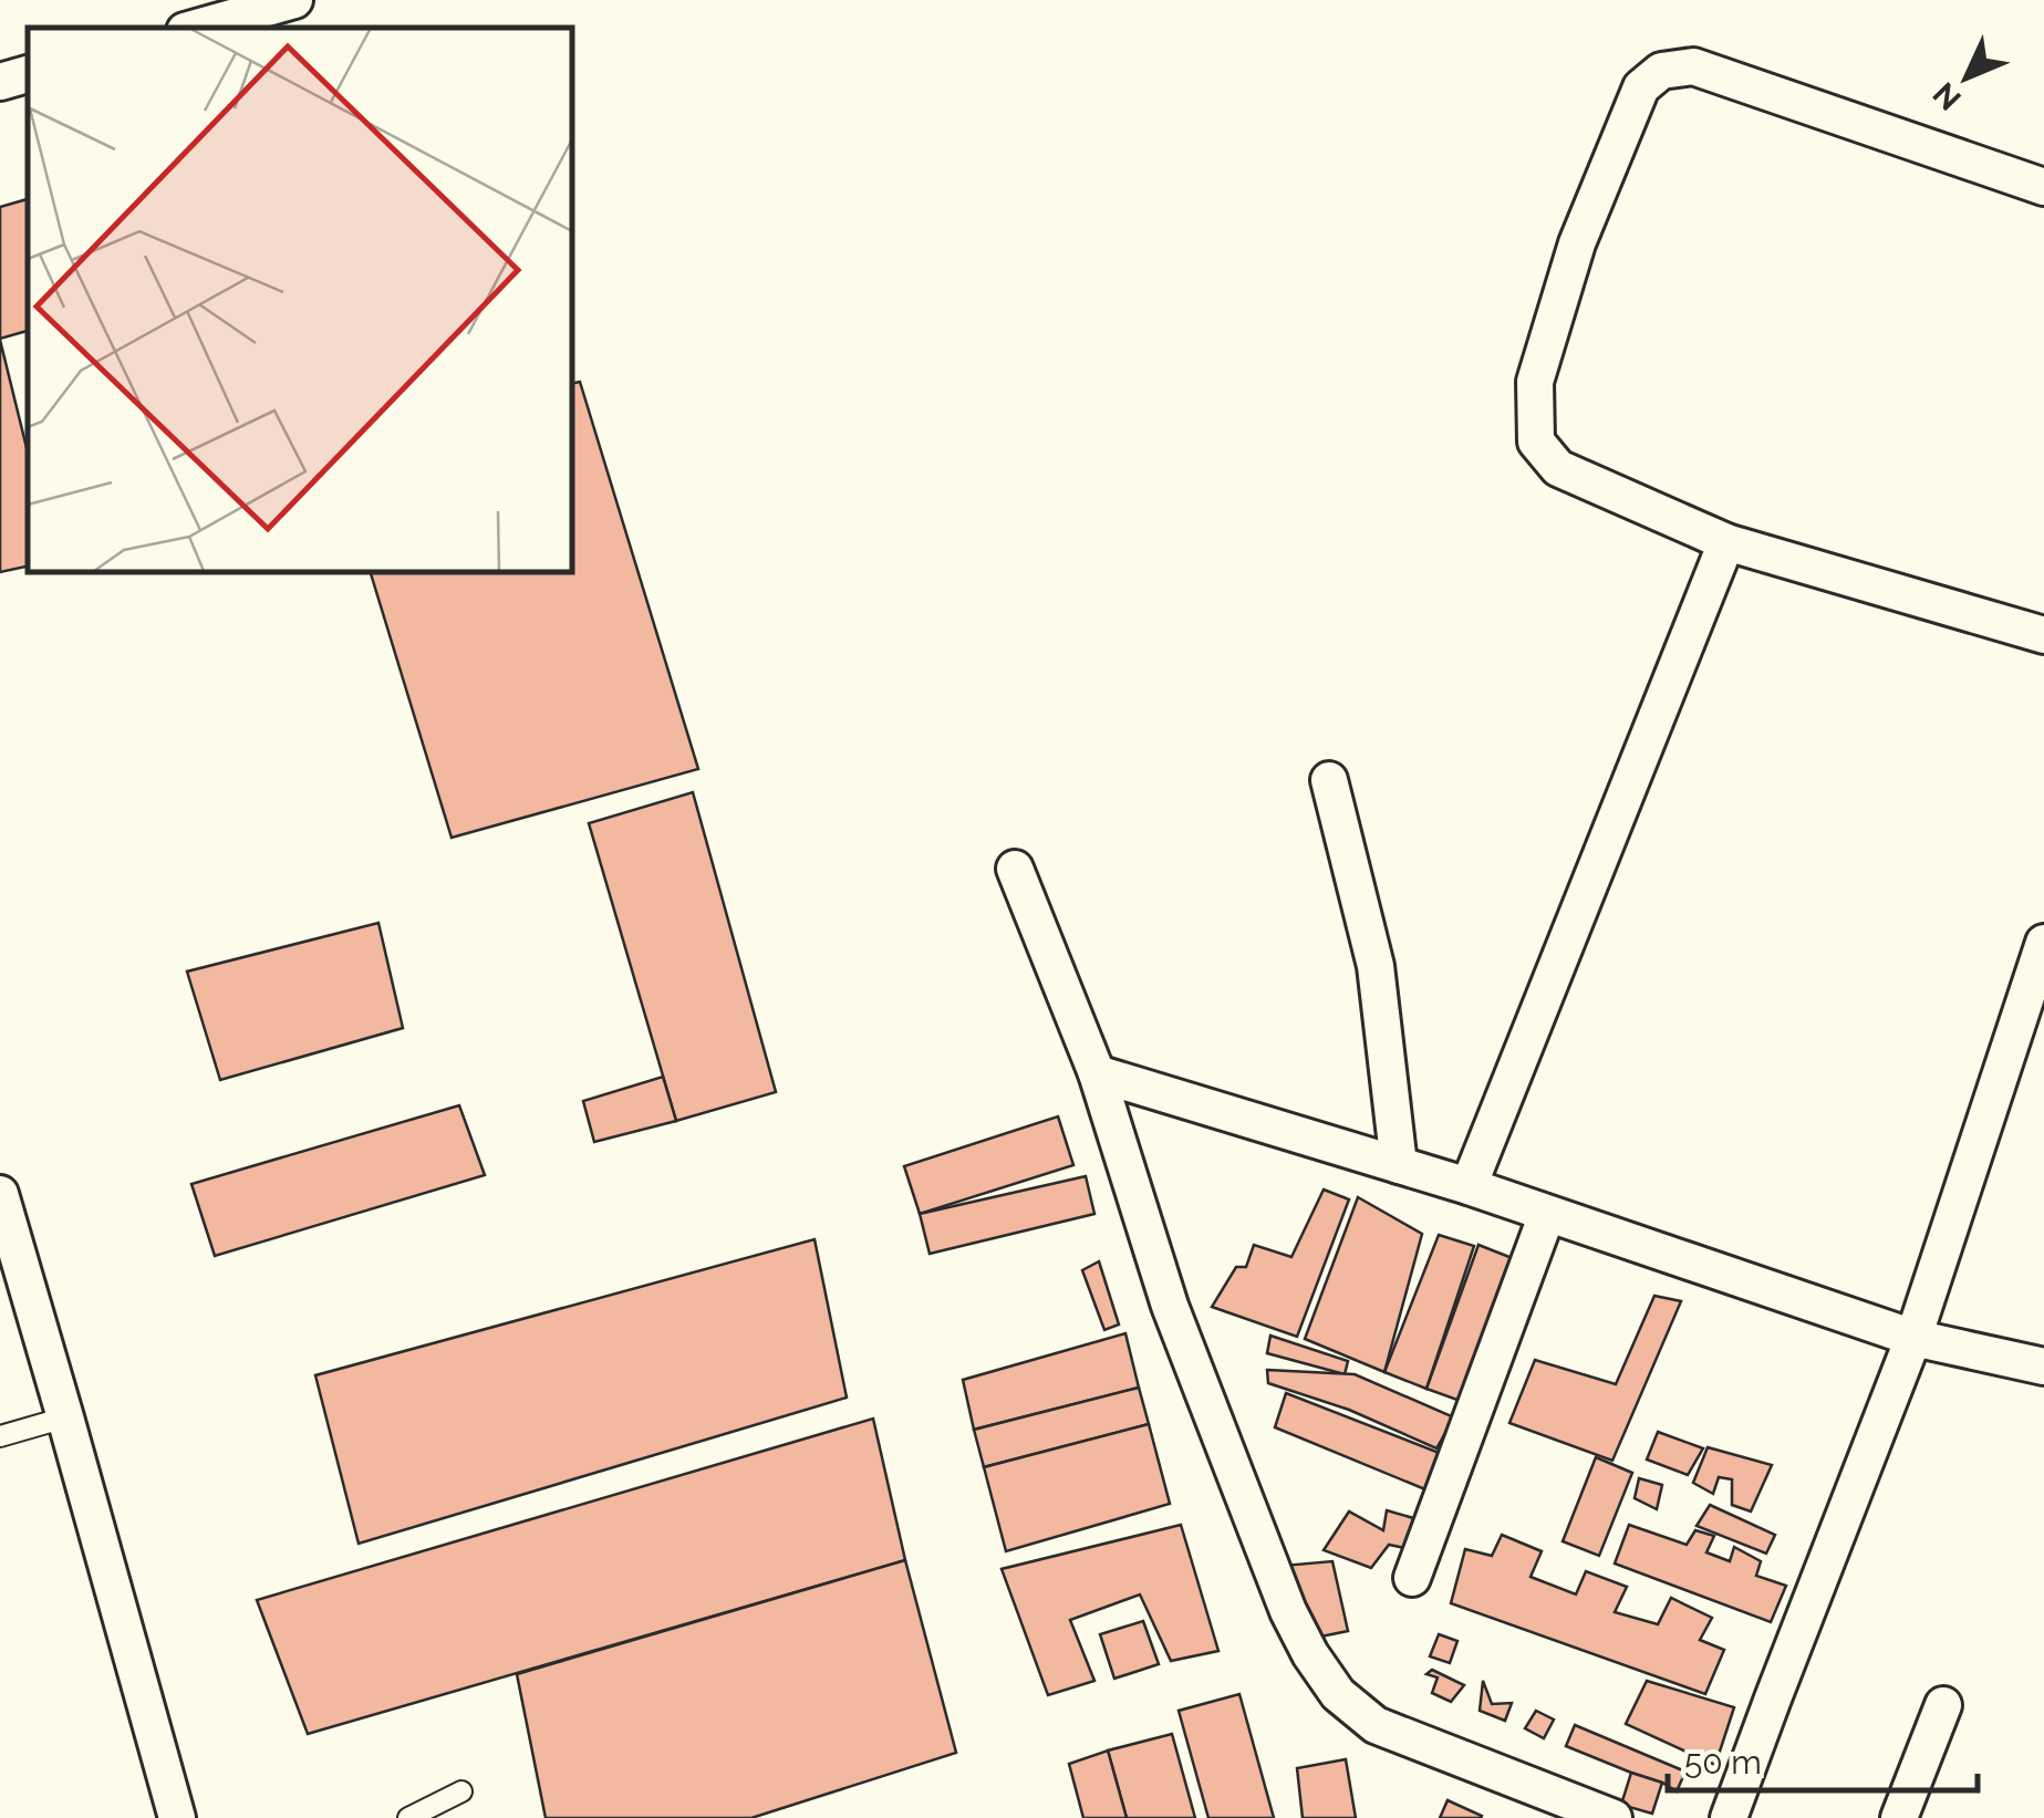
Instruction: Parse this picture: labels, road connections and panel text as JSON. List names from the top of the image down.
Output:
{
  "scale_bar": "50 m",
  "north": "bottom left"
}
